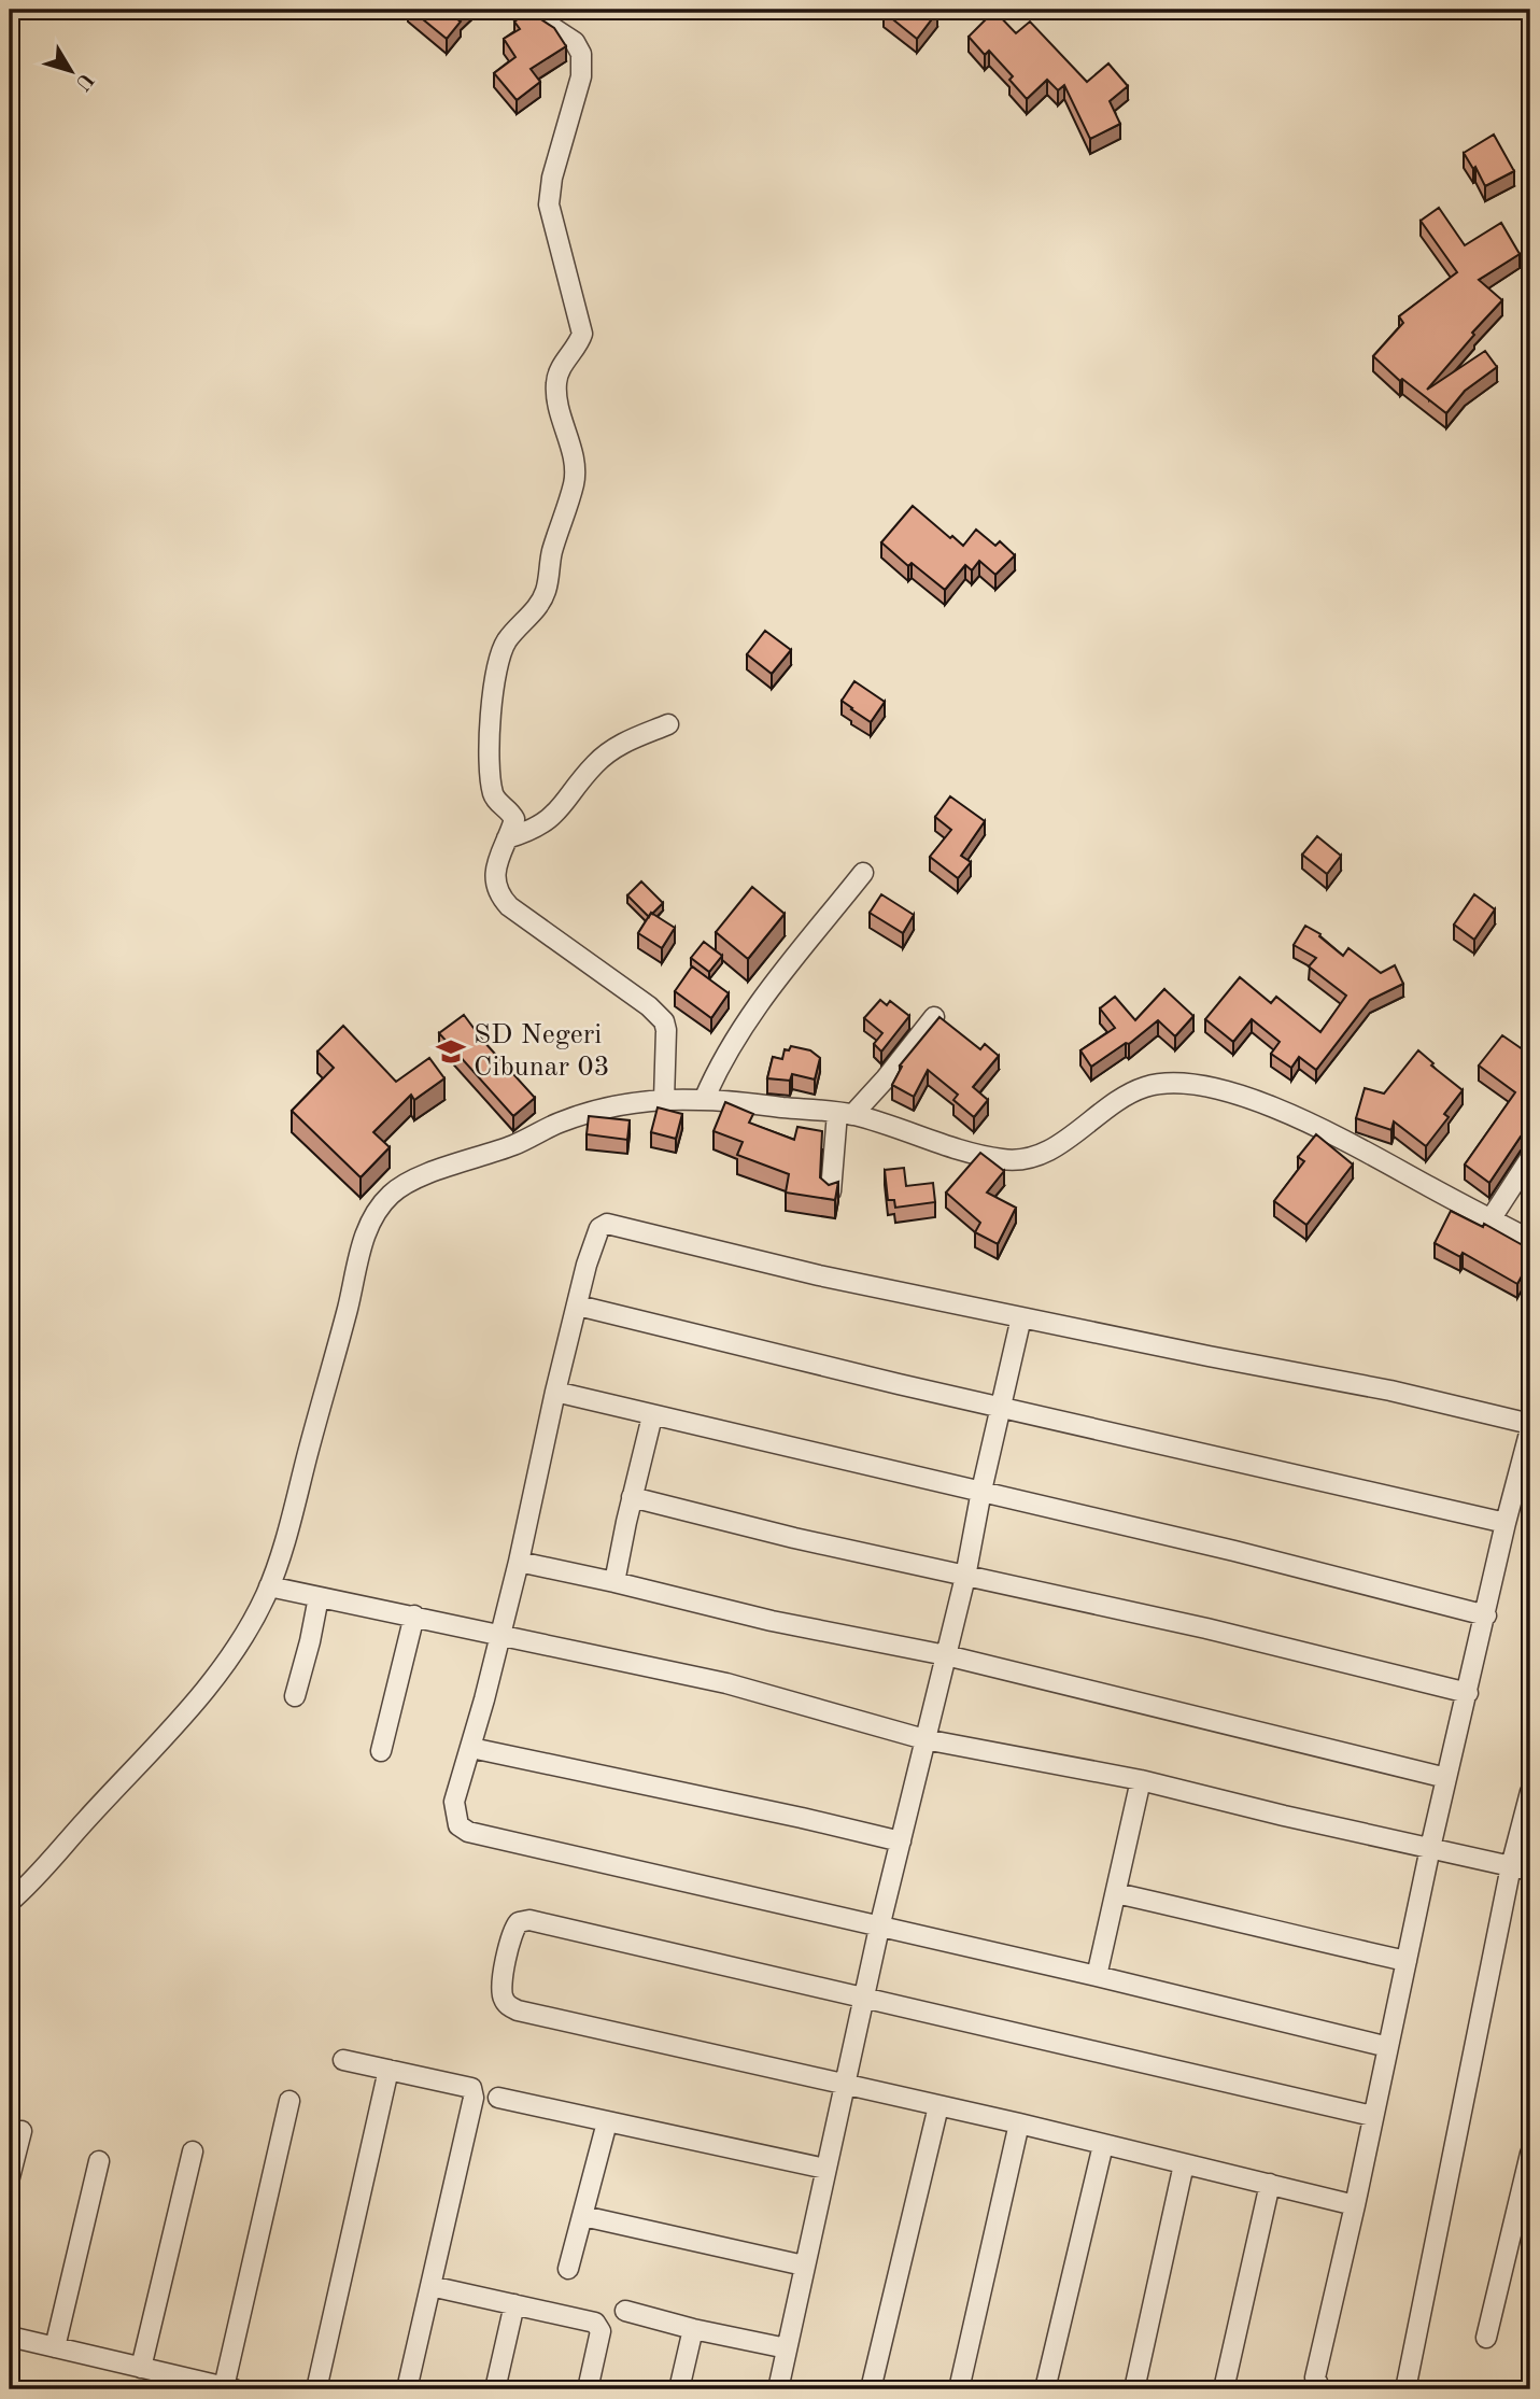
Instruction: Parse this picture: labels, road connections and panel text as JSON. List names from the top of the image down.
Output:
{
  "places": {
    "school or university": ["SD Negeri Cibunar 03"]
  },
  "north": "bottom right"
}
